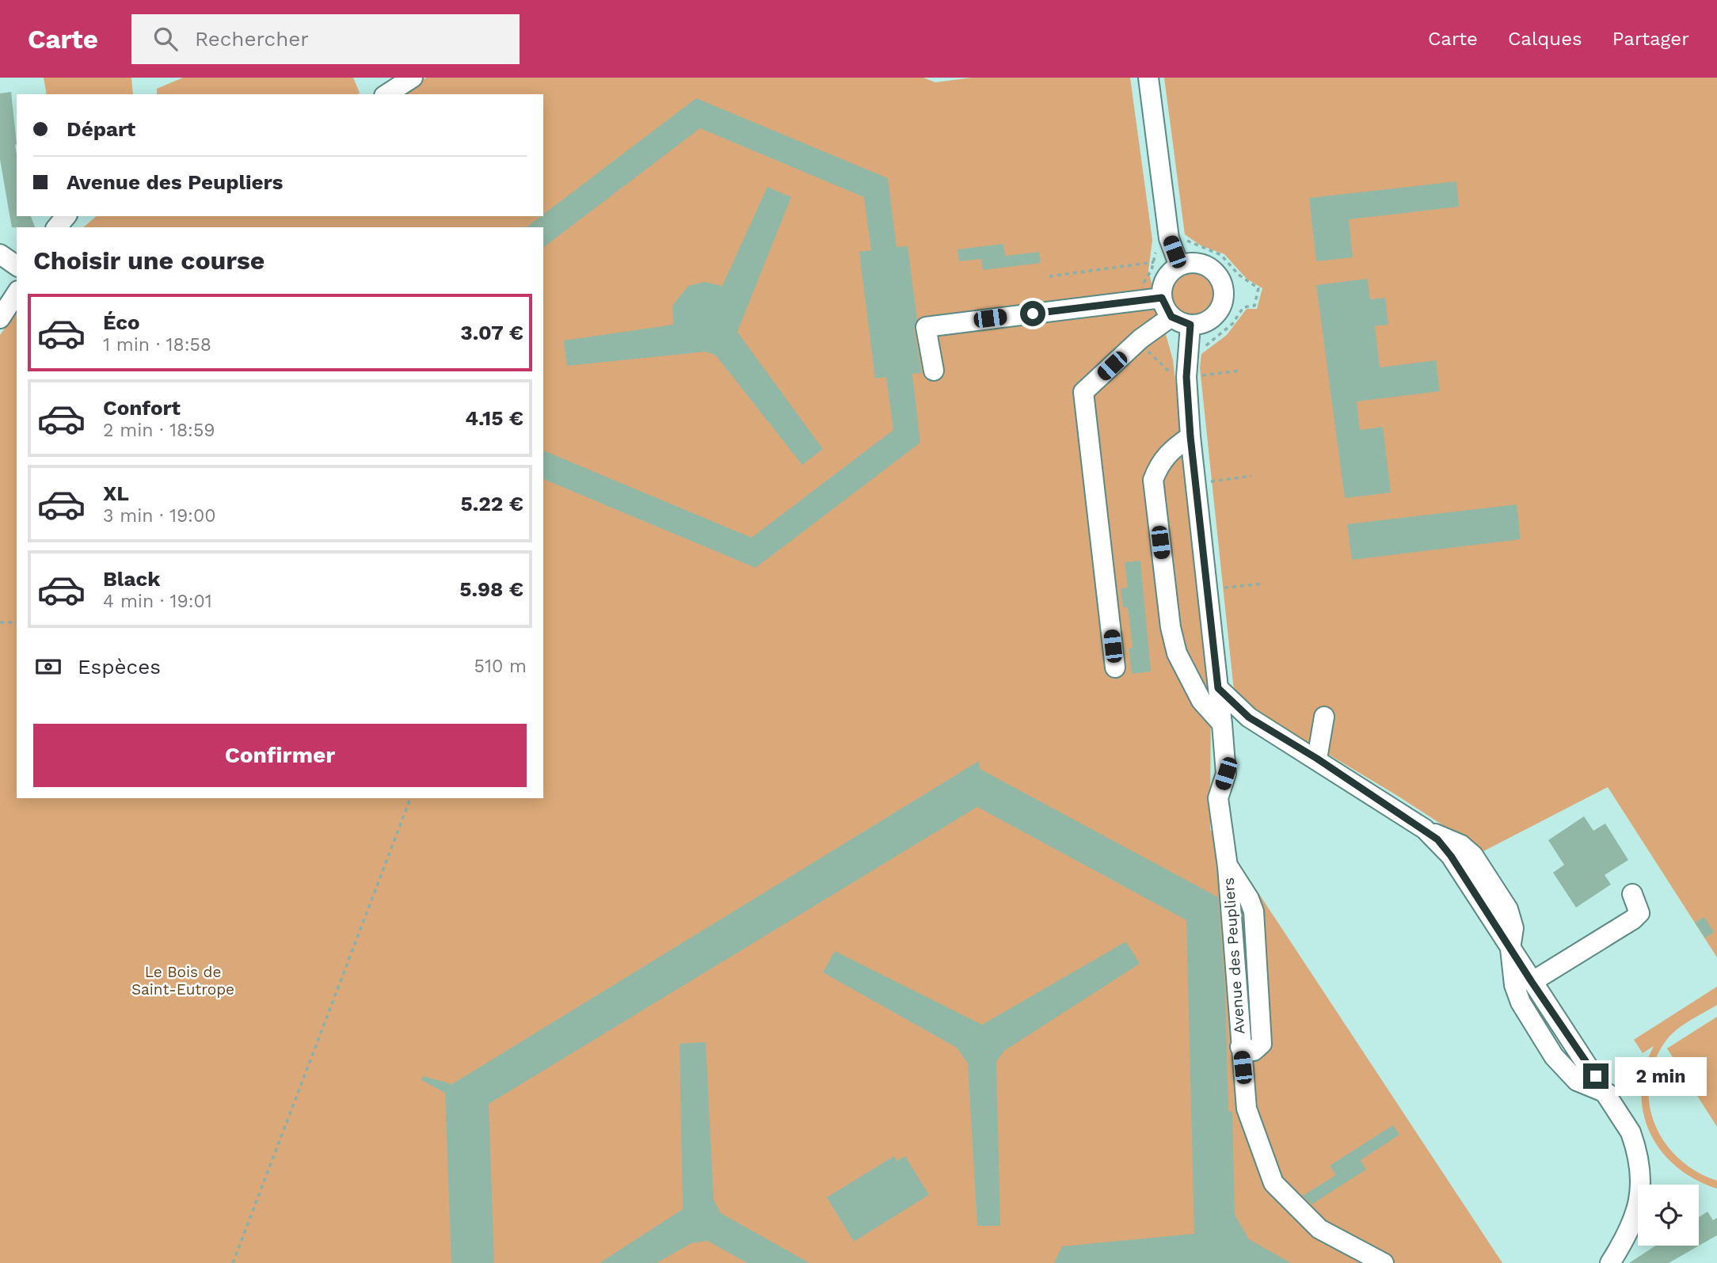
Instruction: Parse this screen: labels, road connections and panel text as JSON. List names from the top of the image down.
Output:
{
  "streets": {
    "street": ["Avenue des Peupliers"]
  },
  "parks": ["Le Bois de Saint-Eutrope"],
  "page": {
    "header": "Carte",
    "search": "Rechercher",
    "nav": ["Carte", "Calques", "Partager"],
    "banner": ["Départ", "Avenue des Peupliers"],
    "heading": "Choisir une course",
    "list": [
      {
        "name": "Éco",
        "note": "1 min · 18:58",
        "value": "3.07 €"
      },
      {
        "name": "Confort",
        "note": "2 min · 18:59",
        "value": "4.15 €"
      },
      {
        "name": "XL",
        "note": "3 min · 19:00",
        "value": "5.22 €"
      },
      {
        "name": "Black",
        "note": "4 min · 19:01",
        "value": "5.98 €"
      }
    ],
    "pay": ["Espèces", "510 m"],
    "buttons": "Confirmer",
    "bubble": "2 min"
  }
}
